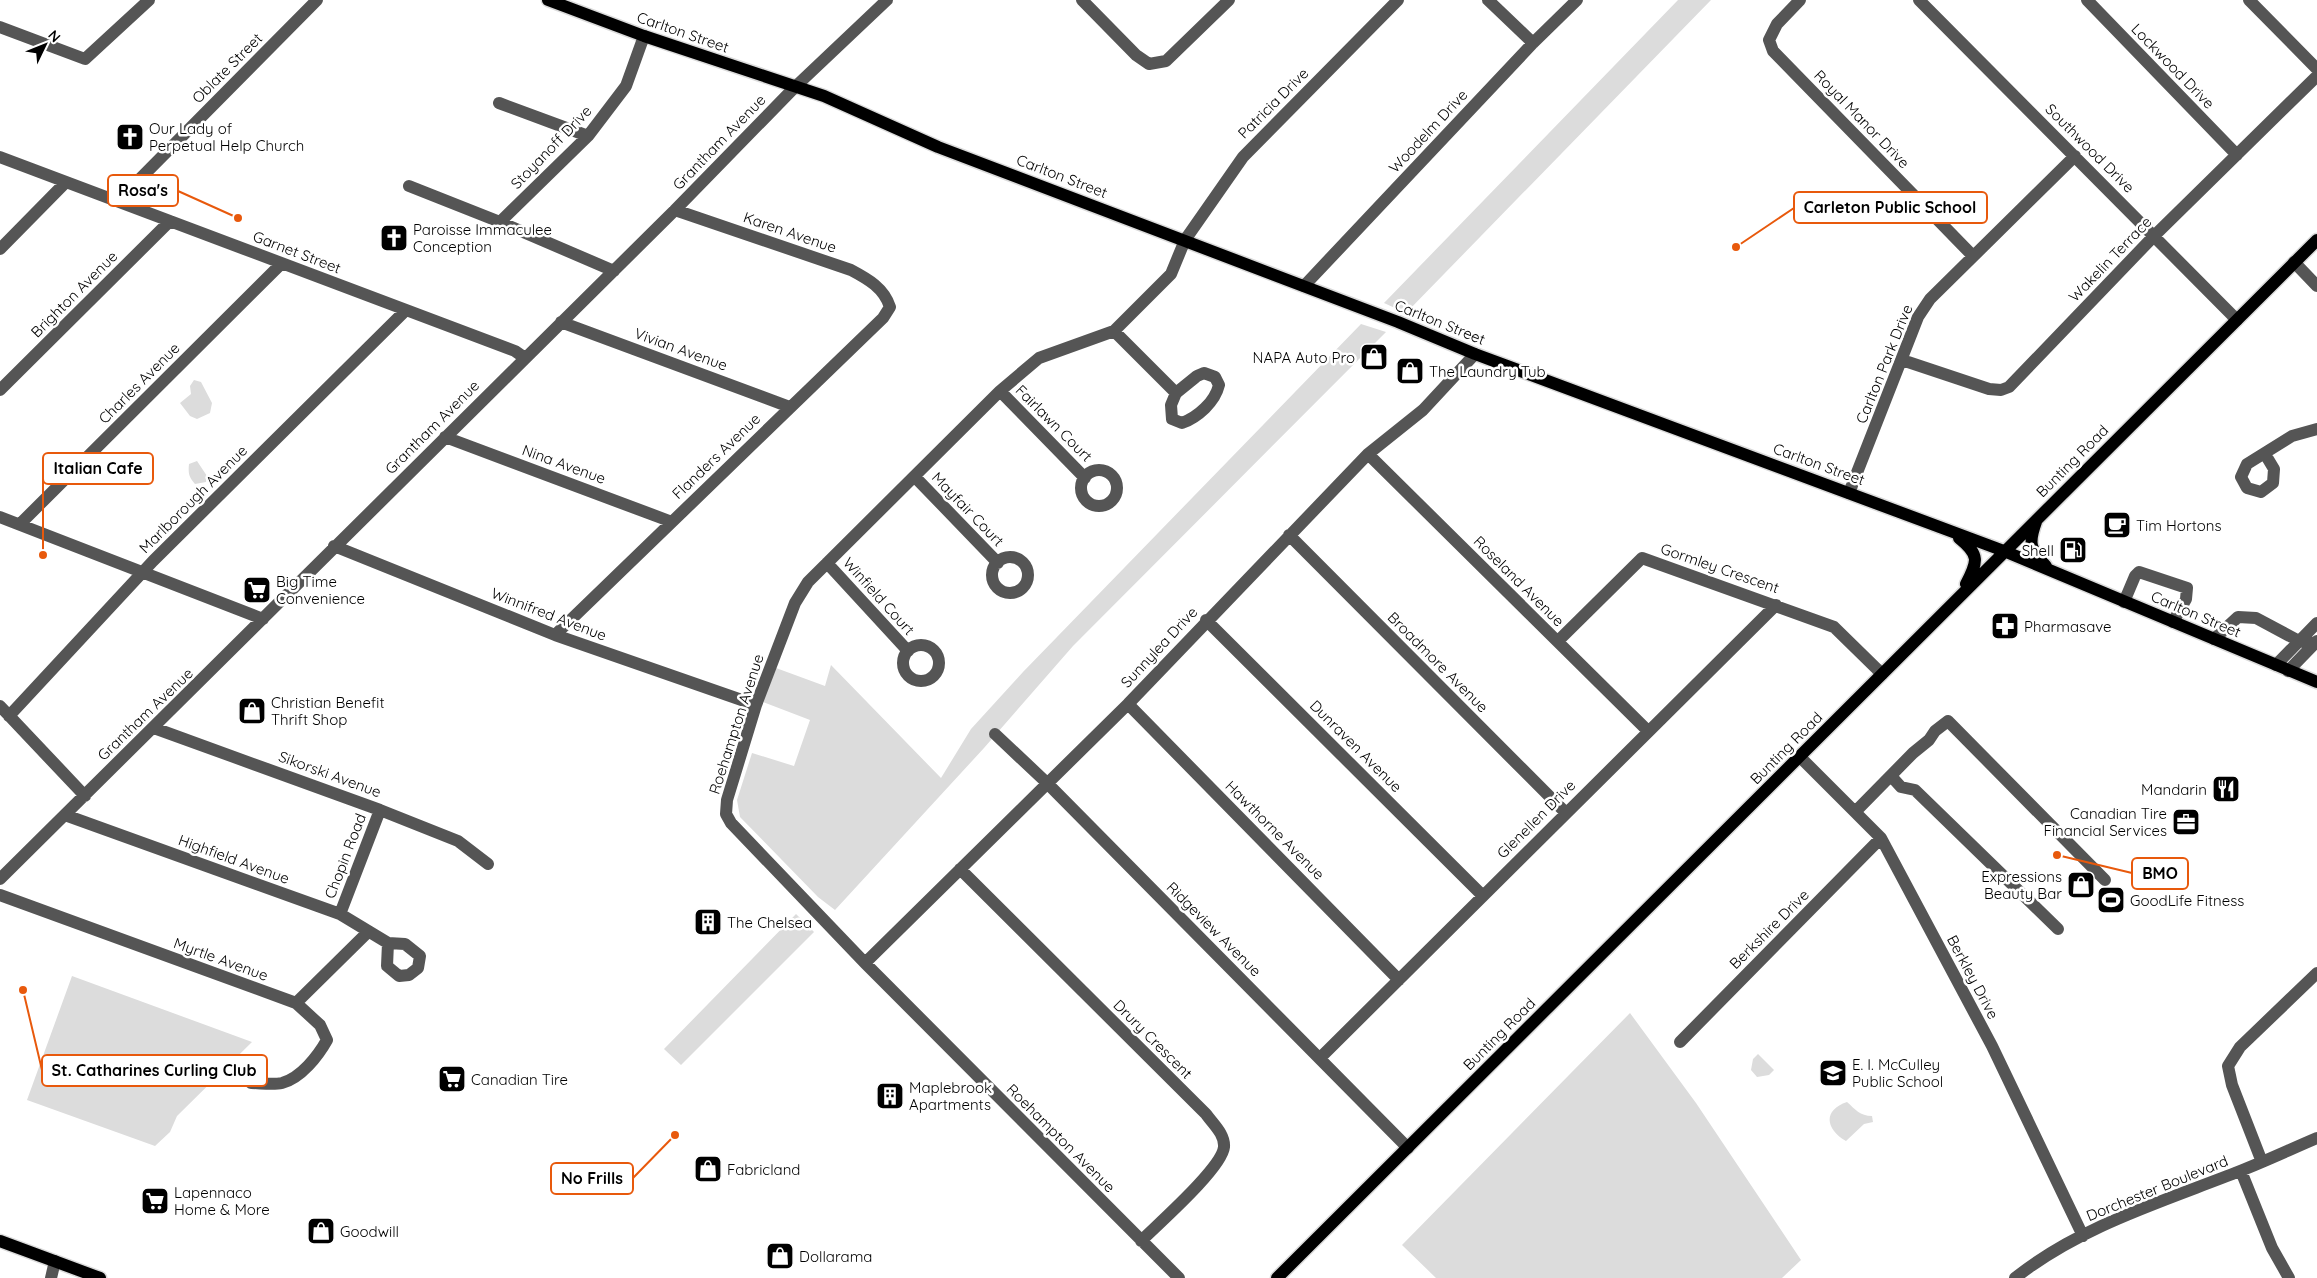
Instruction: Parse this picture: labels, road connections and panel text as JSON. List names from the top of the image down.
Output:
{
  "streets": {
    "main road": ["Carlton Street", "Bunting Road"],
    "street": [
      "Lockwood Drive",
      "Oblate Street",
      "Patricia Drive",
      "Royal Manor Drive",
      "Woodelm Drive",
      "Grantham Avenue",
      "Stoyanoff Drive",
      "Southwood Drive",
      "Karen Avenue",
      "Garnet Street",
      "Wakelin Terrace",
      "Brighton Avenue",
      "Vivian Avenue",
      "Carlton Park Drive",
      "Charles Avenue",
      "Fairlawn Court",
      "Flanders Avenue",
      "Nina Avenue",
      "Marlborough Avenue",
      "Mayfair Court",
      "Gormley Crescent",
      "Roseland Avenue",
      "Winfield Court",
      "Winnifred Avenue",
      "Sunnylea Drive",
      "Broadmore Avenue",
      "Roehampton Avenue",
      "Dunraven Avenue",
      "Sikorski Avenue",
      "Glenellen Drive",
      "Hawthorne Avenue",
      "Chopin Road",
      "Highfield Avenue",
      "Ridgeview Avenue",
      "Berkshire Drive",
      "Myrtle Avenue",
      "Berkley Drive",
      "Drury Crescent",
      "Dorchester Boulevard"
    ]
  },
  "crossings": [
    ["Carlton Street", "Patricia Drive"],
    ["Carlton Street", "Woodelm Drive"],
    ["Carlton Street", "Grantham Avenue"],
    ["Carlton Street", "Stoyanoff Drive"],
    ["Carlton Street", "Carlton Park Drive"],
    ["Carlton Street", "Bunting Road"],
    ["Carlton Street", "Sunnylea Drive"],
    ["Carlton Street", "Roehampton Avenue"],
    ["Lockwood Drive", "Wakelin Terrace"],
    ["Oblate Street", "Garnet Street"],
    ["Patricia Drive", "Roehampton Avenue"],
    ["Royal Manor Drive", "Carlton Park Drive"],
    ["Grantham Avenue", "Karen Avenue"],
    ["Grantham Avenue", "Garnet Street"],
    ["Grantham Avenue", "Vivian Avenue"],
    ["Grantham Avenue", "Nina Avenue"],
    ["Grantham Avenue", "Winnifred Avenue"],
    ["Grantham Avenue", "Sikorski Avenue"],
    ["Grantham Avenue", "Highfield Avenue"],
    ["Southwood Drive", "Wakelin Terrace"],
    ["Southwood Drive", "Carlton Park Drive"],
    ["Southwood Drive", "Bunting Road"],
    ["Karen Avenue", "Flanders Avenue"],
    ["Garnet Street", "Brighton Avenue"],
    ["Garnet Street", "Charles Avenue"],
    ["Garnet Street", "Marlborough Avenue"],
    ["Wakelin Terrace", "Carlton Park Drive"],
    ["Vivian Avenue", "Flanders Avenue"],
    ["Fairlawn Court", "Roehampton Avenue"],
    ["Flanders Avenue", "Nina Avenue"],
    ["Flanders Avenue", "Winnifred Avenue"],
    ["Bunting Road", "Gormley Crescent"],
    ["Bunting Road", "Ridgeview Avenue"],
    ["Bunting Road", "Berkley Drive"],
    ["Mayfair Court", "Roehampton Avenue"],
    ["Gormley Crescent", "Roseland Avenue"],
    ["Gormley Crescent", "Glenellen Drive"],
    ["Roseland Avenue", "Sunnylea Drive"],
    ["Roseland Avenue", "Glenellen Drive"],
    ["Winfield Court", "Roehampton Avenue"],
    ["Winnifred Avenue", "Roehampton Avenue"],
    ["Sunnylea Drive", "Broadmore Avenue"],
    ["Sunnylea Drive", "Roehampton Avenue"],
    ["Sunnylea Drive", "Dunraven Avenue"],
    ["Sunnylea Drive", "Hawthorne Avenue"],
    ["Sunnylea Drive", "Ridgeview Avenue"],
    ["Sunnylea Drive", "Drury Crescent"],
    ["Broadmore Avenue", "Glenellen Drive"],
    ["Roehampton Avenue", "Drury Crescent"],
    ["Dunraven Avenue", "Glenellen Drive"],
    ["Sikorski Avenue", "Chopin Road"],
    ["Glenellen Drive", "Hawthorne Avenue"],
    ["Glenellen Drive", "Ridgeview Avenue"],
    ["Chopin Road", "Highfield Avenue"],
    ["Berkshire Drive", "Berkley Drive"],
    ["Berkley Drive", "Dorchester Boulevard"]
  ],
  "places": {
    "church": ["Our Lady of Perpetual Help Church", "Paroisse Immaculee Conception"],
    "other": [
      "Rosa's",
      "Carleton Public School",
      "Italian Cafe",
      "BMO",
      "St. Catharines Curling Club",
      "No Frills"
    ],
    "shop": [
      "NAPA Auto Pro",
      "The Laundry Tub",
      "Christian Benefit Thrift Shop",
      "Expressions Beauty Bar",
      "Fabricland",
      "Goodwill",
      "Dollarama"
    ],
    "cafe": ["Tim Hortons"],
    "fuel station": ["Shell"],
    "supermarket": ["Big Time Convenience", "Canadian Tire", "Lapennaco Home & More"],
    "pharmacy": ["Pharmasave"],
    "restaurant": ["Mandarin"],
    "office": ["Canadian Tire Financial Services"],
    "sports": ["GoodLife Fitness"],
    "building": ["The Chelsea", "Maplebrook Apartments"],
    "school or university": ["E. I. McCulley Public School"]
  },
  "north": "top right"
}
